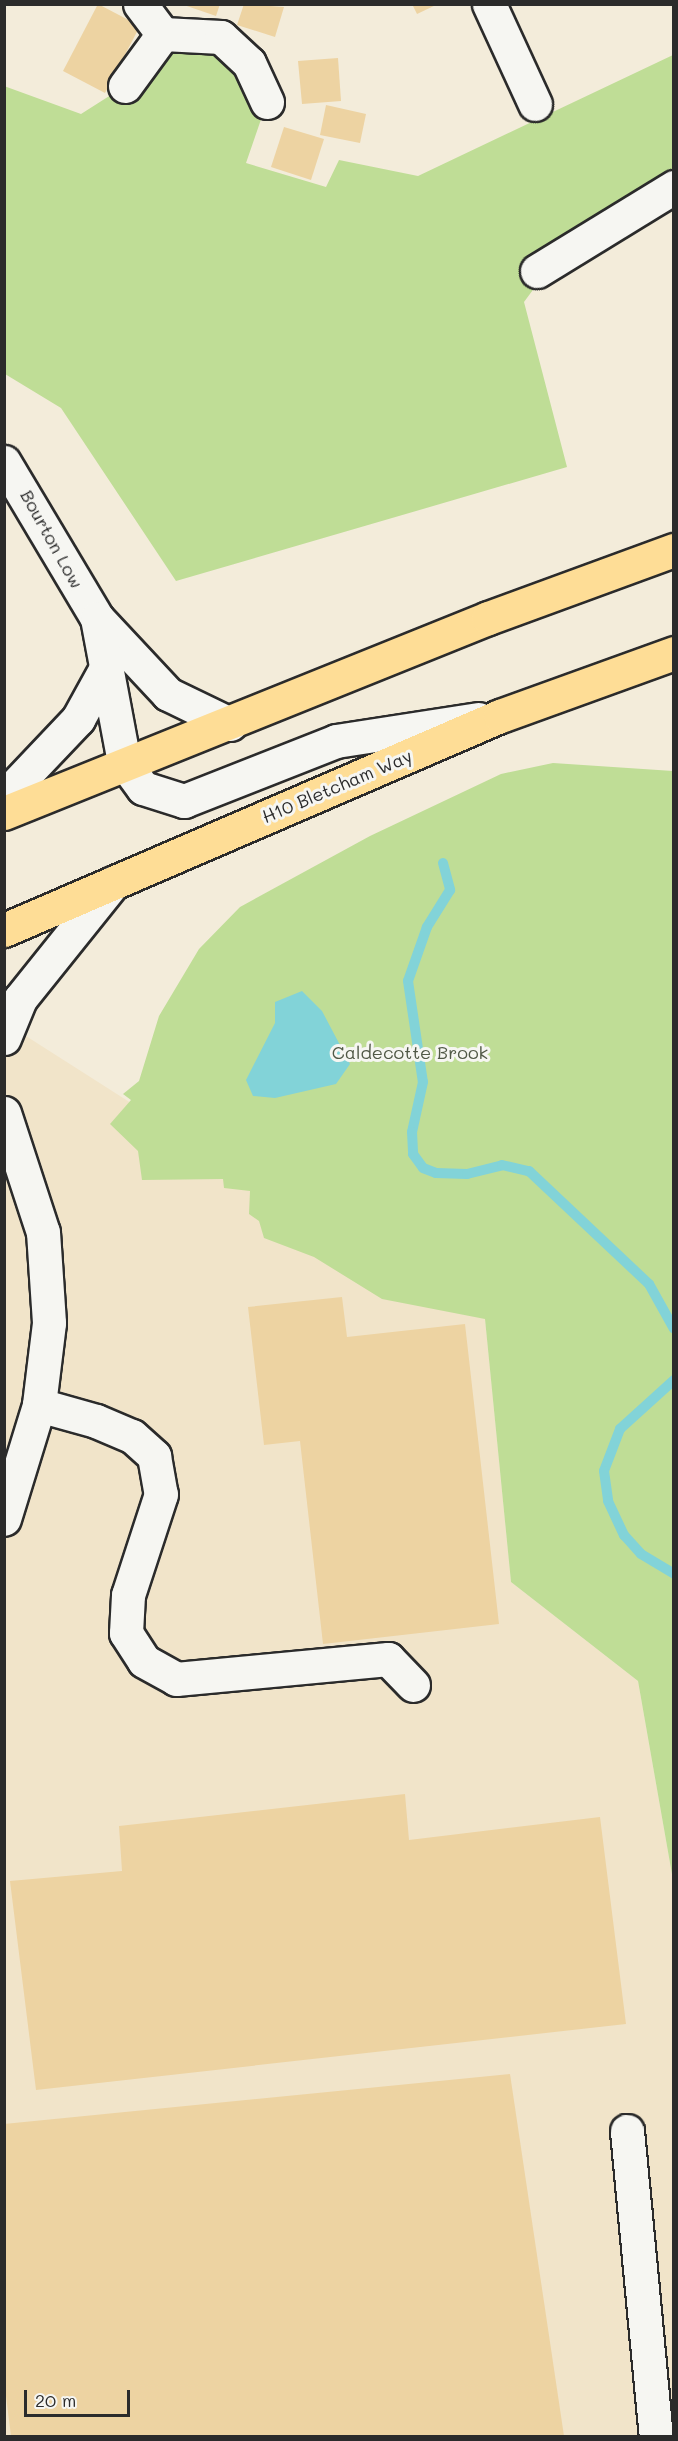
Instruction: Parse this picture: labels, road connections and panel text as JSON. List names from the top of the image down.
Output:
{
  "streets": {
    "highway": ["H10 Bletcham Way"],
    "street": ["Bourton Low"]
  },
  "parks": ["Caldecotte Brook"],
  "scale_bar": "20 m"
}
